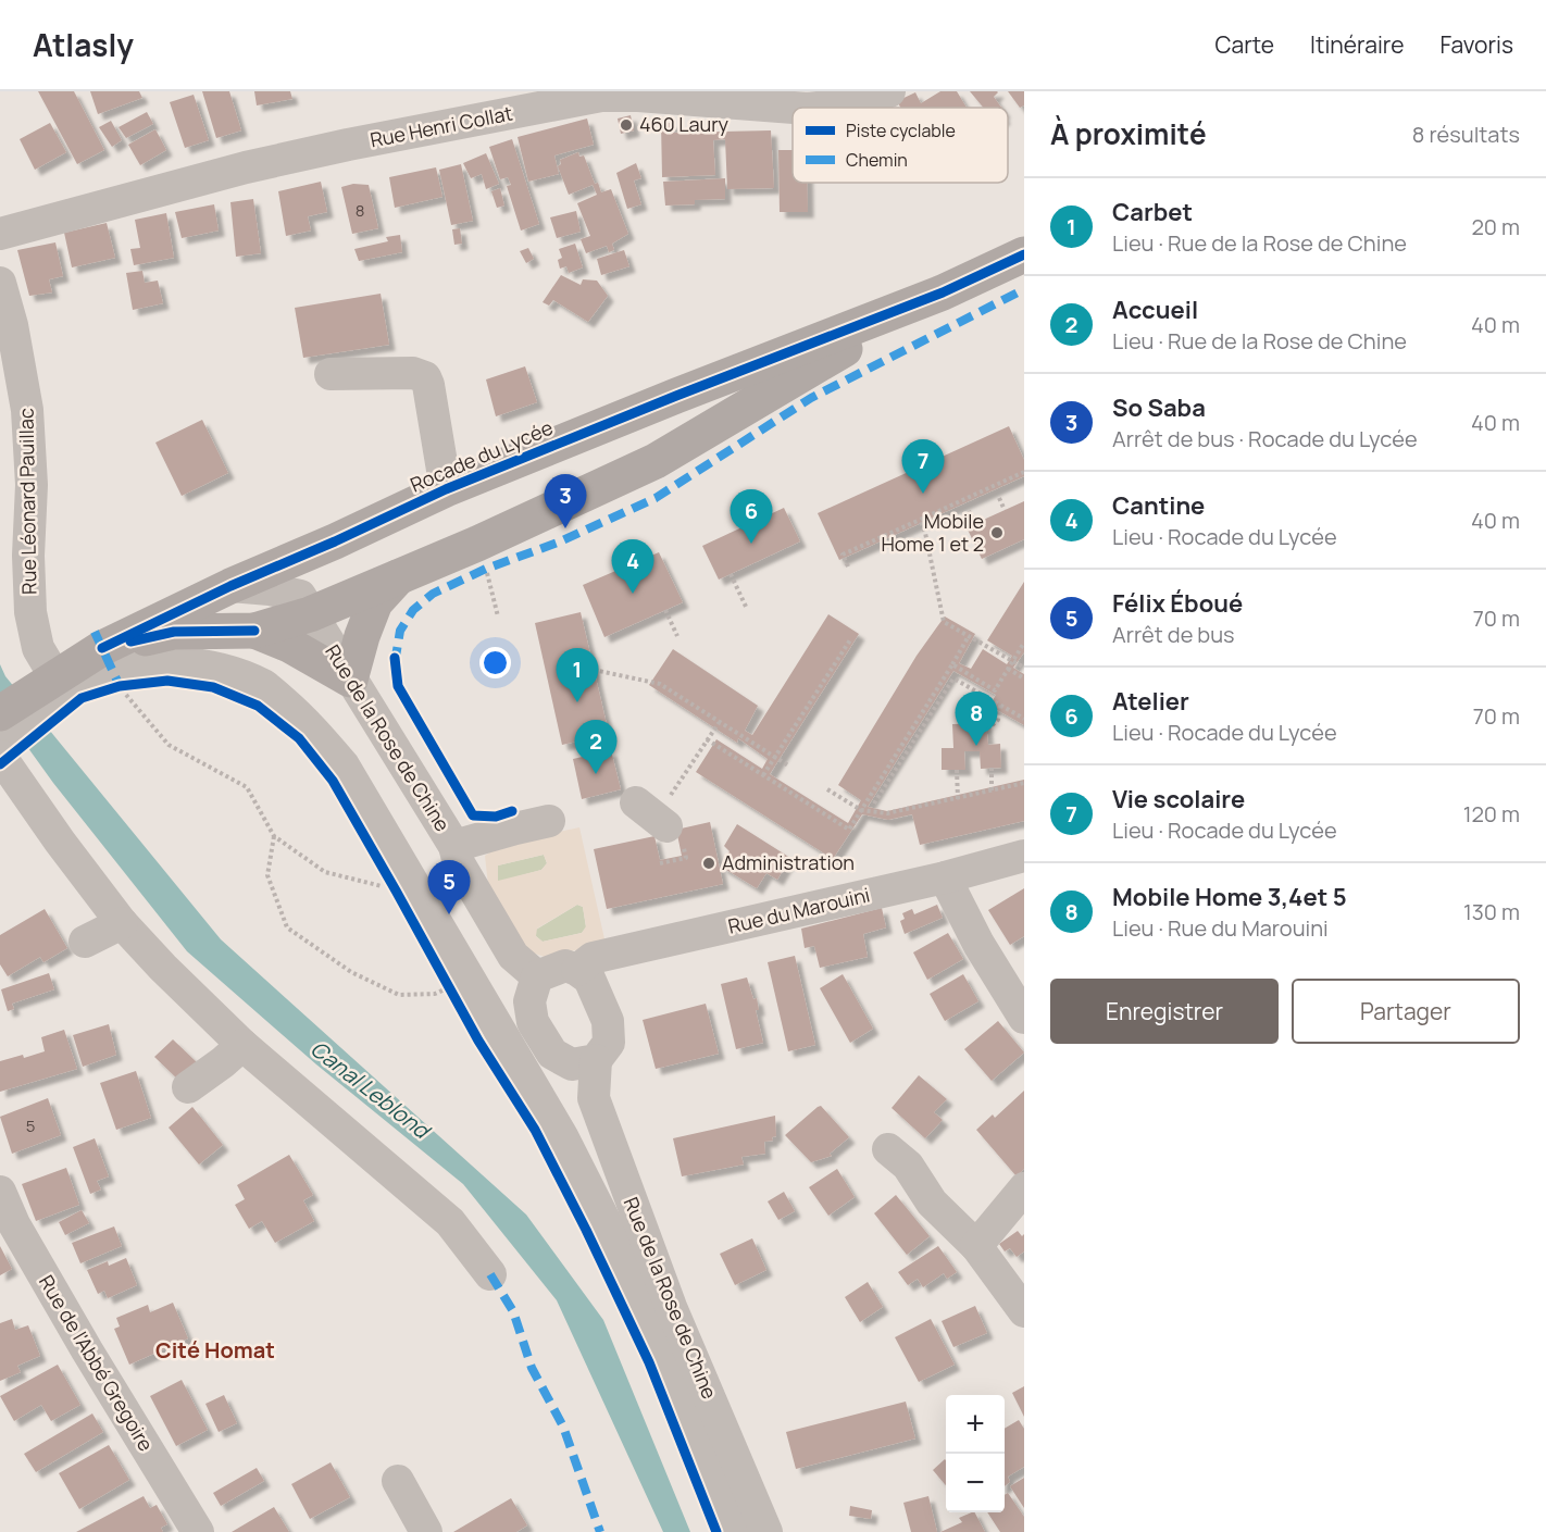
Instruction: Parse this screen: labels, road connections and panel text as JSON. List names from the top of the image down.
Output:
{
  "streets": {
    "main road": ["Rocade du Lycée"],
    "street": [
      "Rue Henri Collat",
      "Rue Léonard Pauillac",
      "Rue de la Rose de Chine",
      "Rue du Marouini",
      "Rue de l'Abbé Gregoire"
    ]
  },
  "crossings": [
    ["Rocade du Lycée", "Rue Léonard Pauillac"],
    ["Rocade du Lycée", "Rue de la Rose de Chine"],
    ["Rue de la Rose de Chine", "Rue du Marouini"]
  ],
  "districts": ["Cité Homat"],
  "water": ["Canal Leblond"],
  "places": ["460 Laury", "Mobile Home 1 et 2", "Administration"],
  "house_numbers": ["8", "5"],
  "legend": ["Piste cyclable", "Chemin"],
  "page": {
    "header": "Atlasly",
    "nav": ["Carte", "Itinéraire", "Favoris"],
    "heading": ["À proximité", "8 résultats"],
    "list": [
      {
        "mark": "1",
        "name": "Carbet",
        "note": "Lieu · Rue de la Rose de Chine",
        "value": "20 m"
      },
      {
        "mark": "2",
        "name": "Accueil",
        "note": "Lieu · Rue de la Rose de Chine",
        "value": "40 m"
      },
      {
        "mark": "3",
        "name": "So Saba",
        "note": "Arrêt de bus · Rocade du Lycée",
        "value": "40 m"
      },
      {
        "mark": "4",
        "name": "Cantine",
        "note": "Lieu · Rocade du Lycée",
        "value": "40 m"
      },
      {
        "mark": "5",
        "name": "Félix Éboué",
        "note": "Arrêt de bus",
        "value": "70 m"
      },
      {
        "mark": "6",
        "name": "Atelier",
        "note": "Lieu · Rocade du Lycée",
        "value": "70 m"
      },
      {
        "mark": "7",
        "name": "Vie scolaire",
        "note": "Lieu · Rocade du Lycée",
        "value": "120 m"
      },
      {
        "mark": "8",
        "name": "Mobile Home 3,4et 5",
        "note": "Lieu · Rue du Marouini",
        "value": "130 m"
      }
    ],
    "pins": [
      "7",
      "3",
      "6",
      "4",
      "1",
      "8",
      "2",
      "5"
    ],
    "buttons": ["Enregistrer", "Partager"],
    "map_buttons": ["+", "−"]
  }
}
